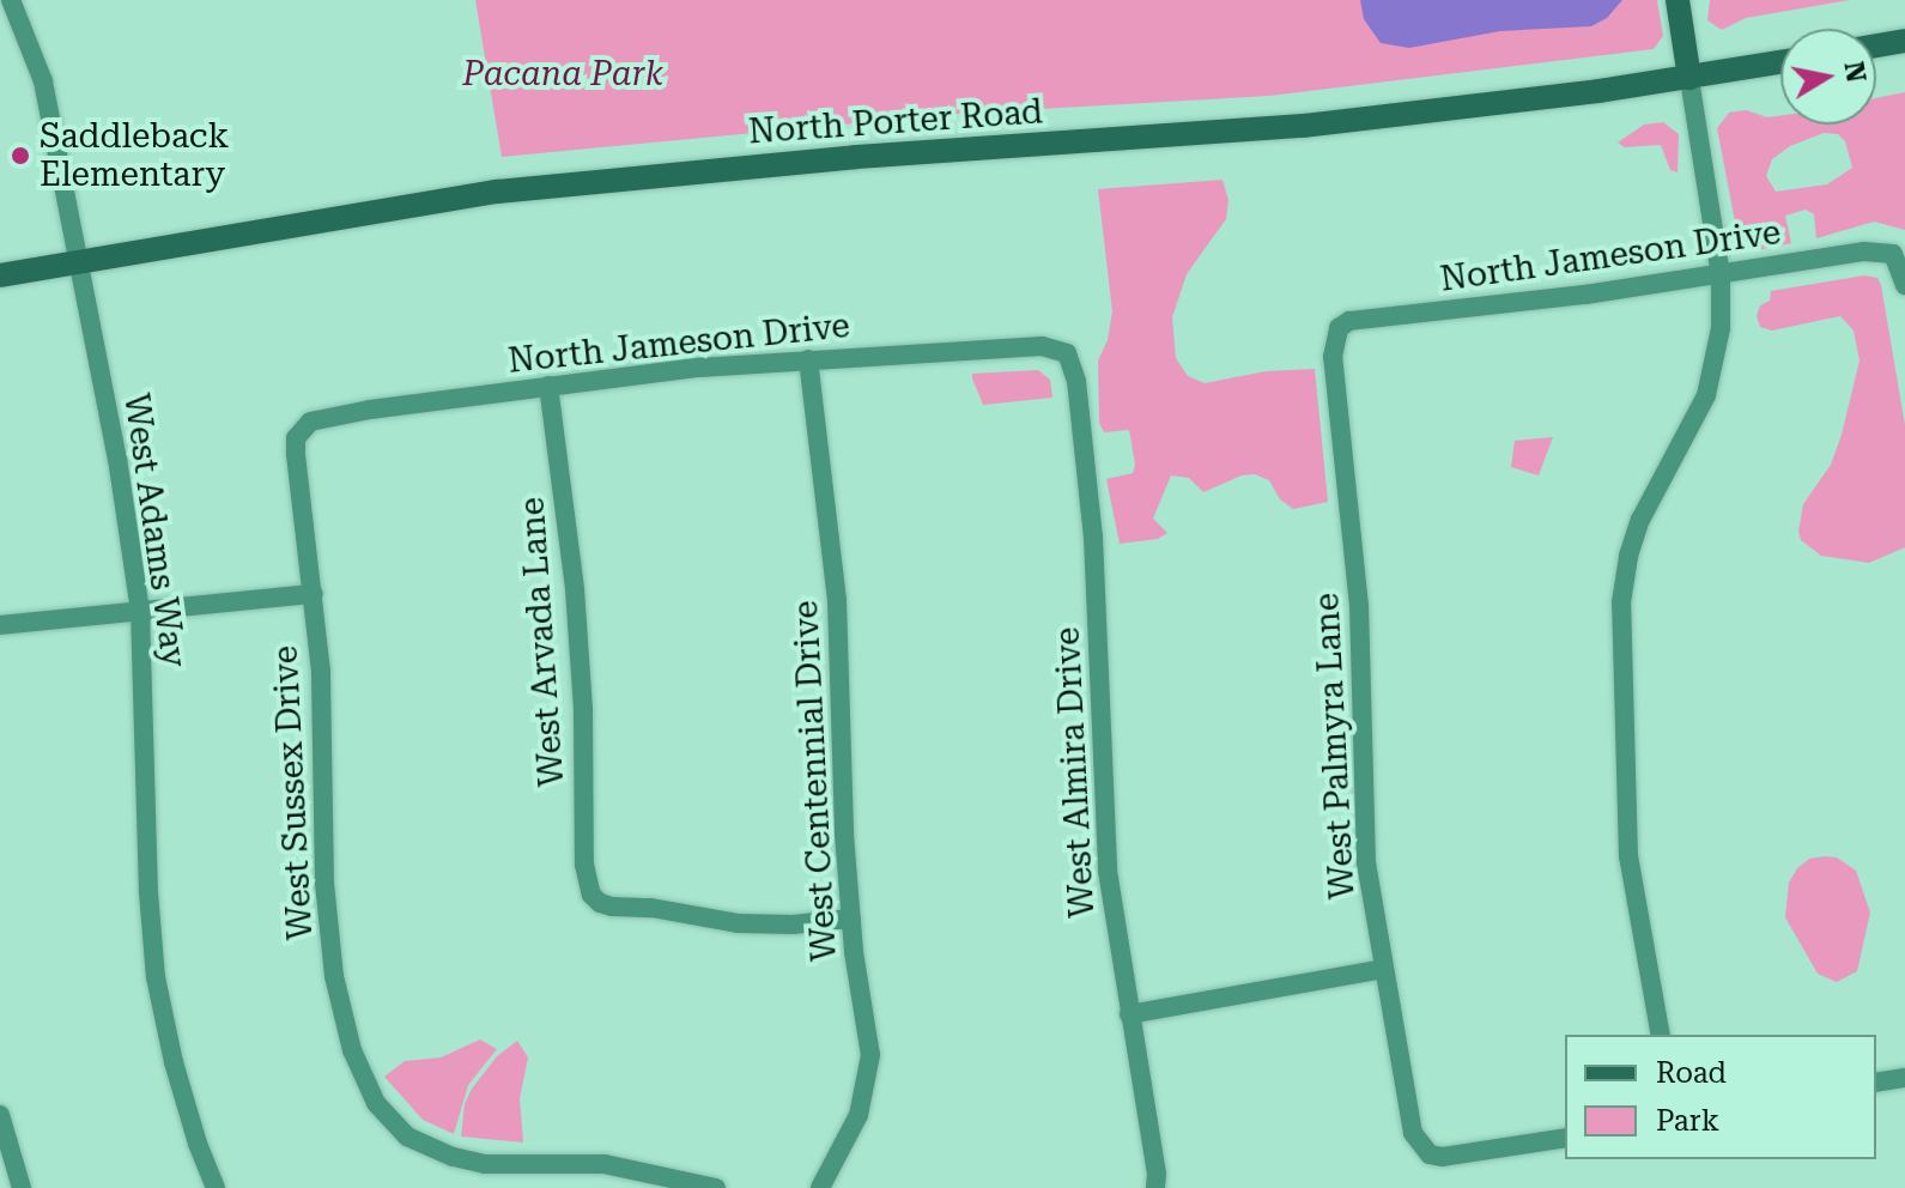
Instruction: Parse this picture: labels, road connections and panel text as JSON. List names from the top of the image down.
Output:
{
  "streets": {
    "street": [
      "North Porter Road",
      "North Jameson Drive",
      "West Adams Way",
      "West Arvada Lane",
      "West Palmyra Lane",
      "West Almira Drive",
      "West Centennial Drive",
      "West Sussex Drive"
    ]
  },
  "crossings": [
    ["North Porter Road", "West Adams Way"],
    ["North Jameson Drive", "West Arvada Lane"],
    ["North Jameson Drive", "West Palmyra Lane"],
    ["North Jameson Drive", "West Almira Drive"],
    ["North Jameson Drive", "West Centennial Drive"],
    ["North Jameson Drive", "West Sussex Drive"],
    ["West Arvada Lane", "West Centennial Drive"]
  ],
  "parks": ["Pacana Park"],
  "places": ["Saddleback Elementary"],
  "legend": ["Road", "Park"],
  "north": "right"
}
